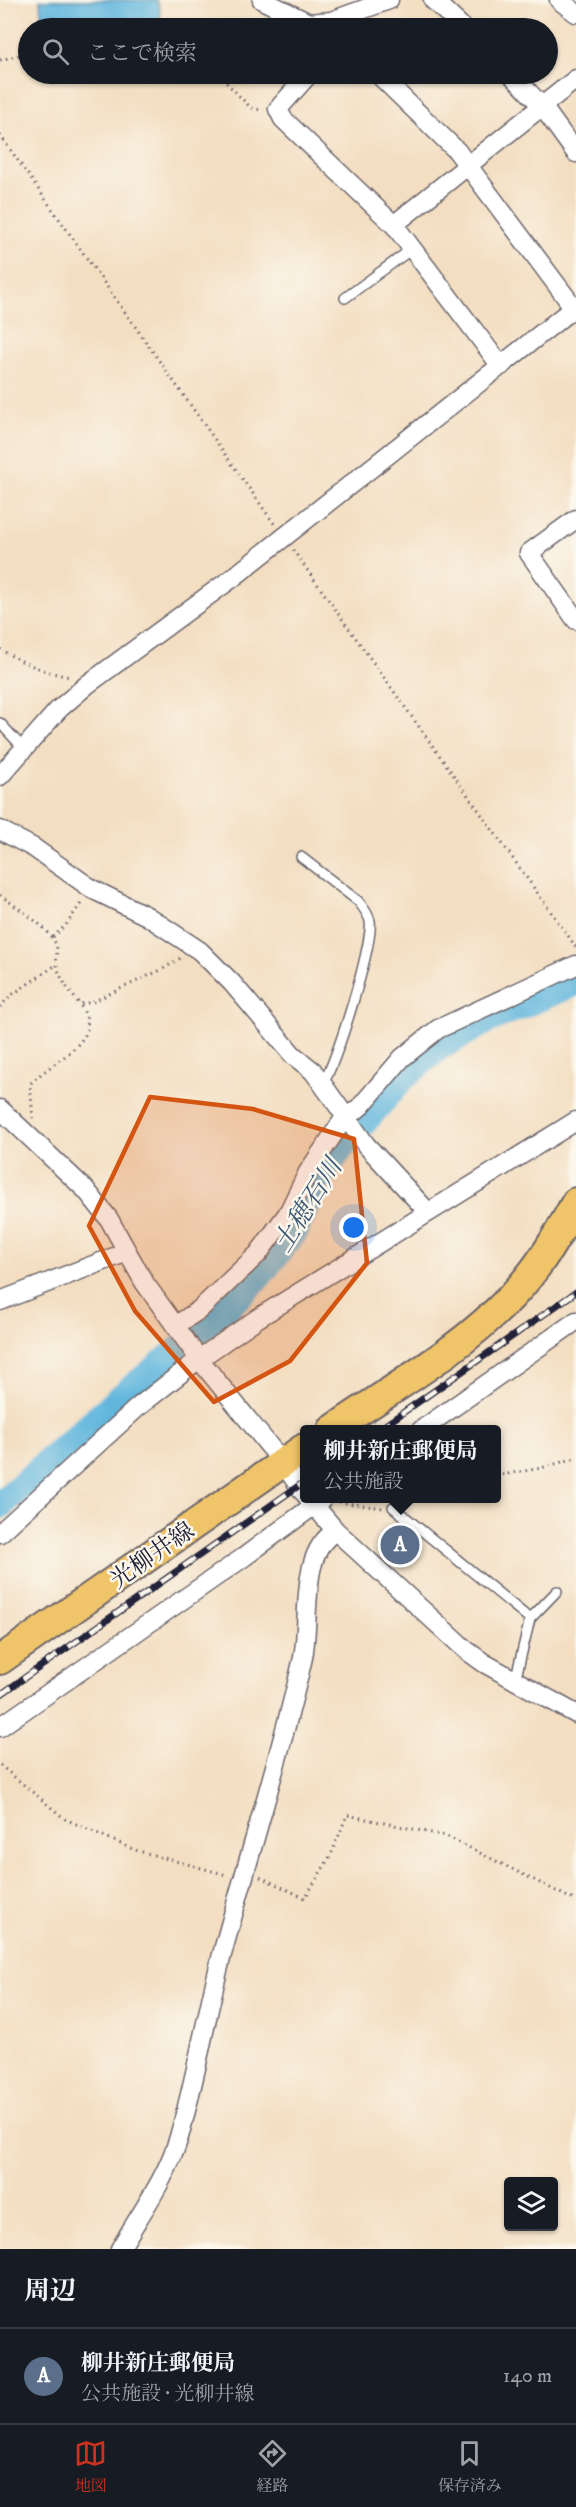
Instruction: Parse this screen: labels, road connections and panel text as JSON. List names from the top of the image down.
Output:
{
  "streets": {
    "main road": ["光柳井線"]
  },
  "water": ["土穂石川"],
  "page": {
    "search": "ここで検索",
    "popup": ["柳井新庄郵便局", "公共施設"],
    "pins": "A",
    "heading": "周辺",
    "list": [
      {
        "mark": "A",
        "name": "柳井新庄郵便局",
        "note": "公共施設 · 光柳井線",
        "value": "140 m"
      }
    ],
    "nav": ["地図", "経路", "保存済み"]
  }
}
